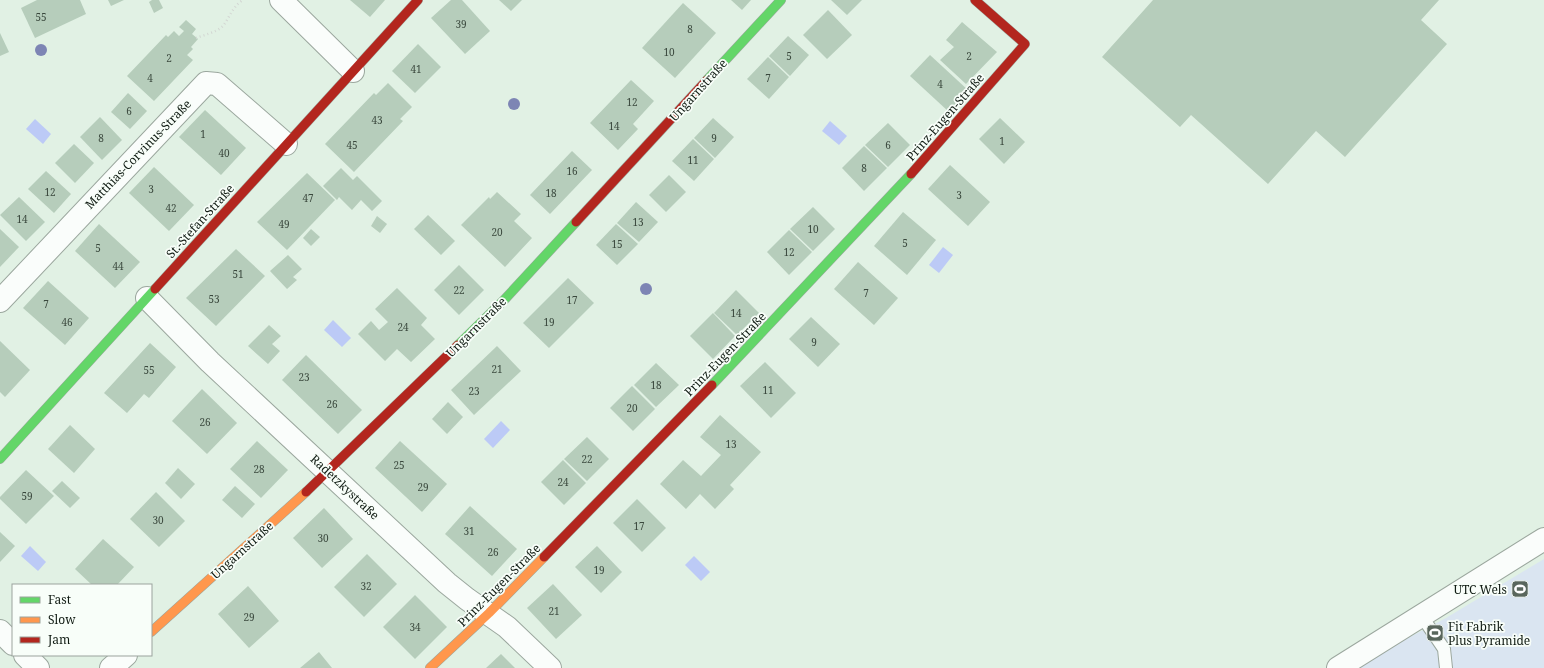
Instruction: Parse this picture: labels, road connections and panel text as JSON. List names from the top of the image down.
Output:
{
  "streets": {
    "street": [
      "Ungarnstraße",
      "Prinz-Eugen-Straße",
      "Matthias-Corvinus-Straße",
      "St.-Stefan-Straße",
      "Radetzkystraße"
    ]
  },
  "crossings": [
    ["Ungarnstraße", "Radetzkystraße"],
    ["Prinz-Eugen-Straße", "Radetzkystraße"],
    ["Matthias-Corvinus-Straße", "St.-Stefan-Straße"],
    ["St.-Stefan-Straße", "Radetzkystraße"]
  ],
  "places": {
    "sports": ["UTC Wels", "Fit Fabrik Plus Pyramide"]
  },
  "house_numbers": [
    "55",
    "39",
    "8",
    "10",
    "5",
    "2",
    "2",
    "41",
    "4",
    "7",
    "4",
    "12",
    "6",
    "43",
    "14",
    "1",
    "8",
    "9",
    "1",
    "45",
    "6",
    "40",
    "11",
    "8",
    "16",
    "3",
    "12",
    "18",
    "3",
    "47",
    "42",
    "14",
    "13",
    "49",
    "10",
    "20",
    "5",
    "15",
    "5",
    "12",
    "44",
    "51",
    "22",
    "7",
    "53",
    "17",
    "7",
    "14",
    "46",
    "19",
    "24",
    "9",
    "21",
    "55",
    "23",
    "18",
    "11",
    "23",
    "26",
    "20",
    "26",
    "13",
    "22",
    "25",
    "28",
    "24",
    "29",
    "59",
    "30",
    "17",
    "31",
    "30",
    "26",
    "19",
    "32",
    "21",
    "29",
    "34"
  ],
  "legend": ["Fast", "Slow", "Jam"]
}
